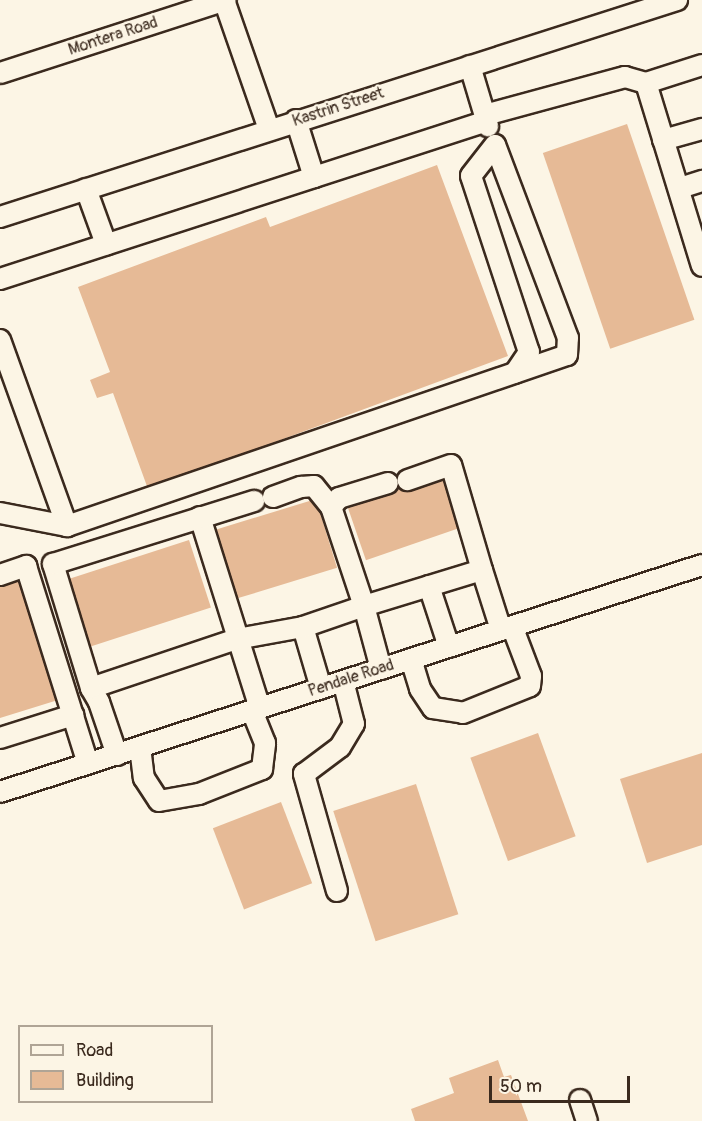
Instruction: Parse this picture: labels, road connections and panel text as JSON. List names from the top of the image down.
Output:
{
  "streets": {
    "street": ["Montera Road", "Kastrin Street", "Pendale Road"]
  },
  "legend": ["Road", "Building"],
  "scale_bar": "50 m"
}
